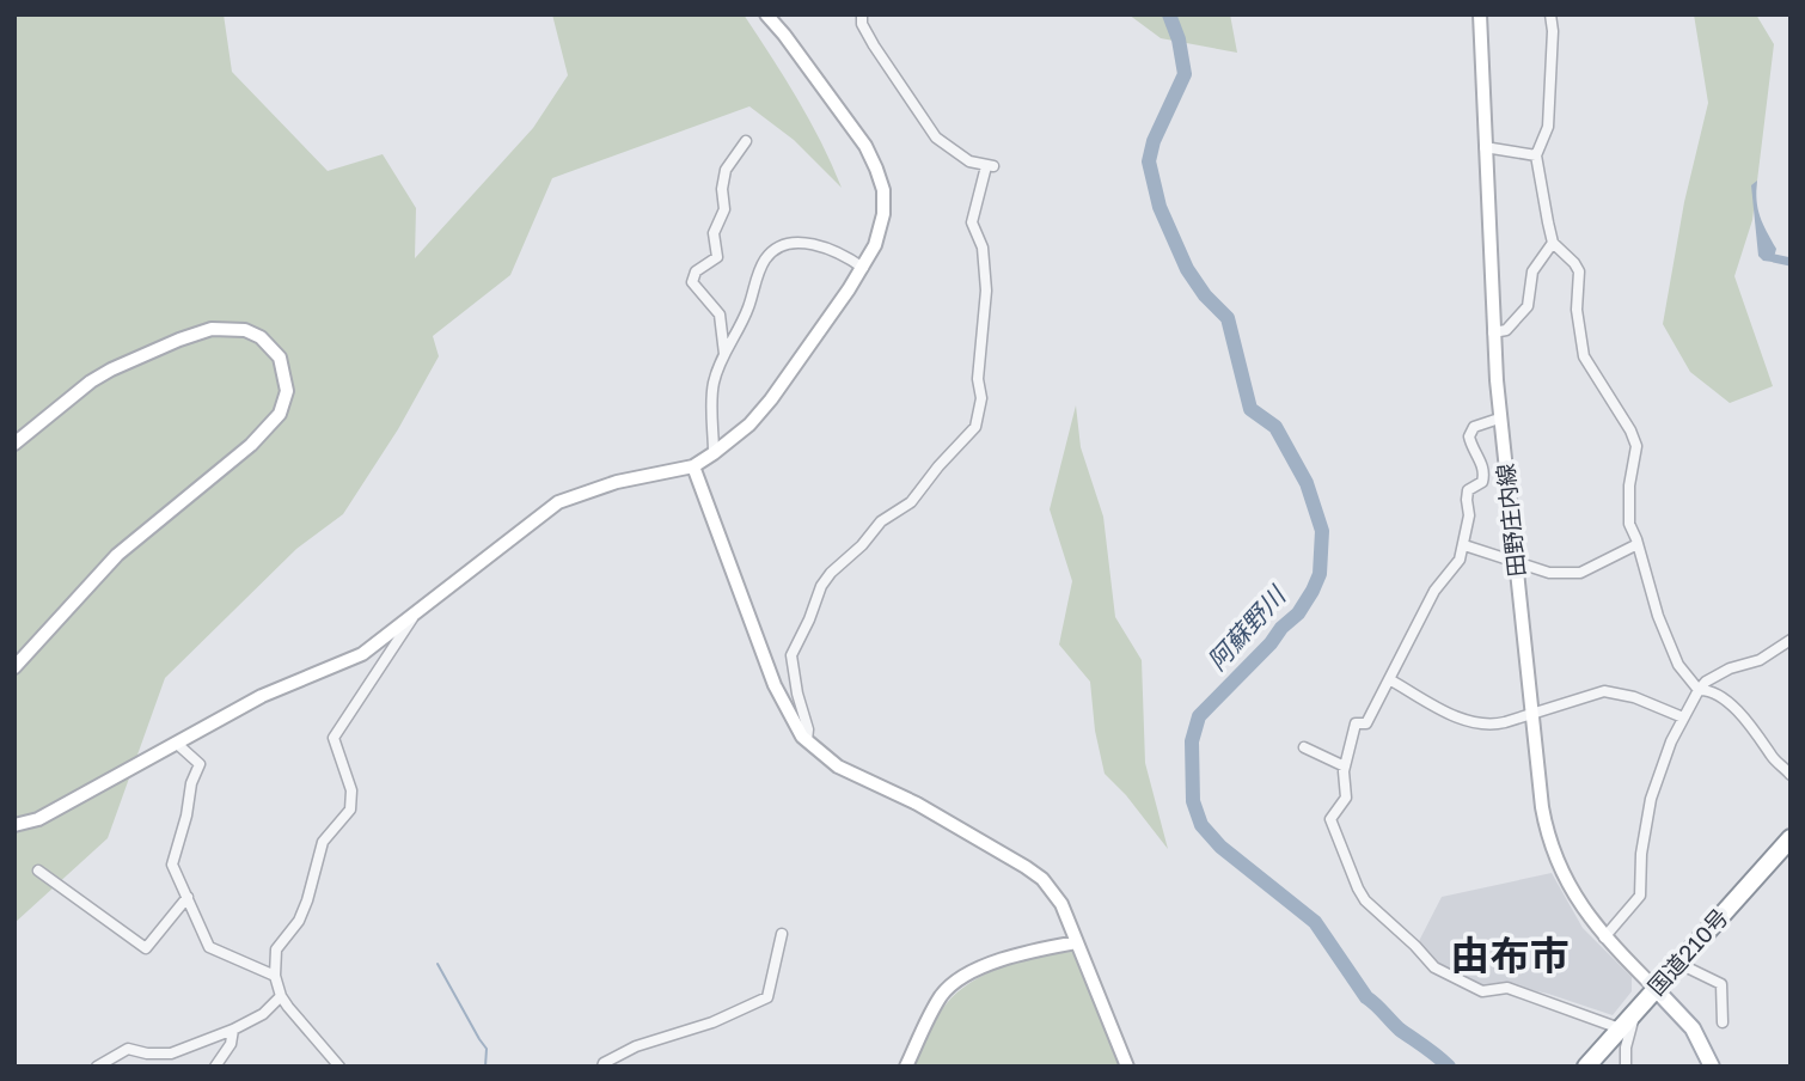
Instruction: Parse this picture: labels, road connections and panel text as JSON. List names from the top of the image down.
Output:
{
  "streets": {
    "highway": ["国道210号"],
    "street": ["田野庄内線"]
  },
  "crossings": [
    ["田野庄内線", "国道210号"]
  ],
  "districts": ["由布市"],
  "water": ["阿蘇野川"]
}
